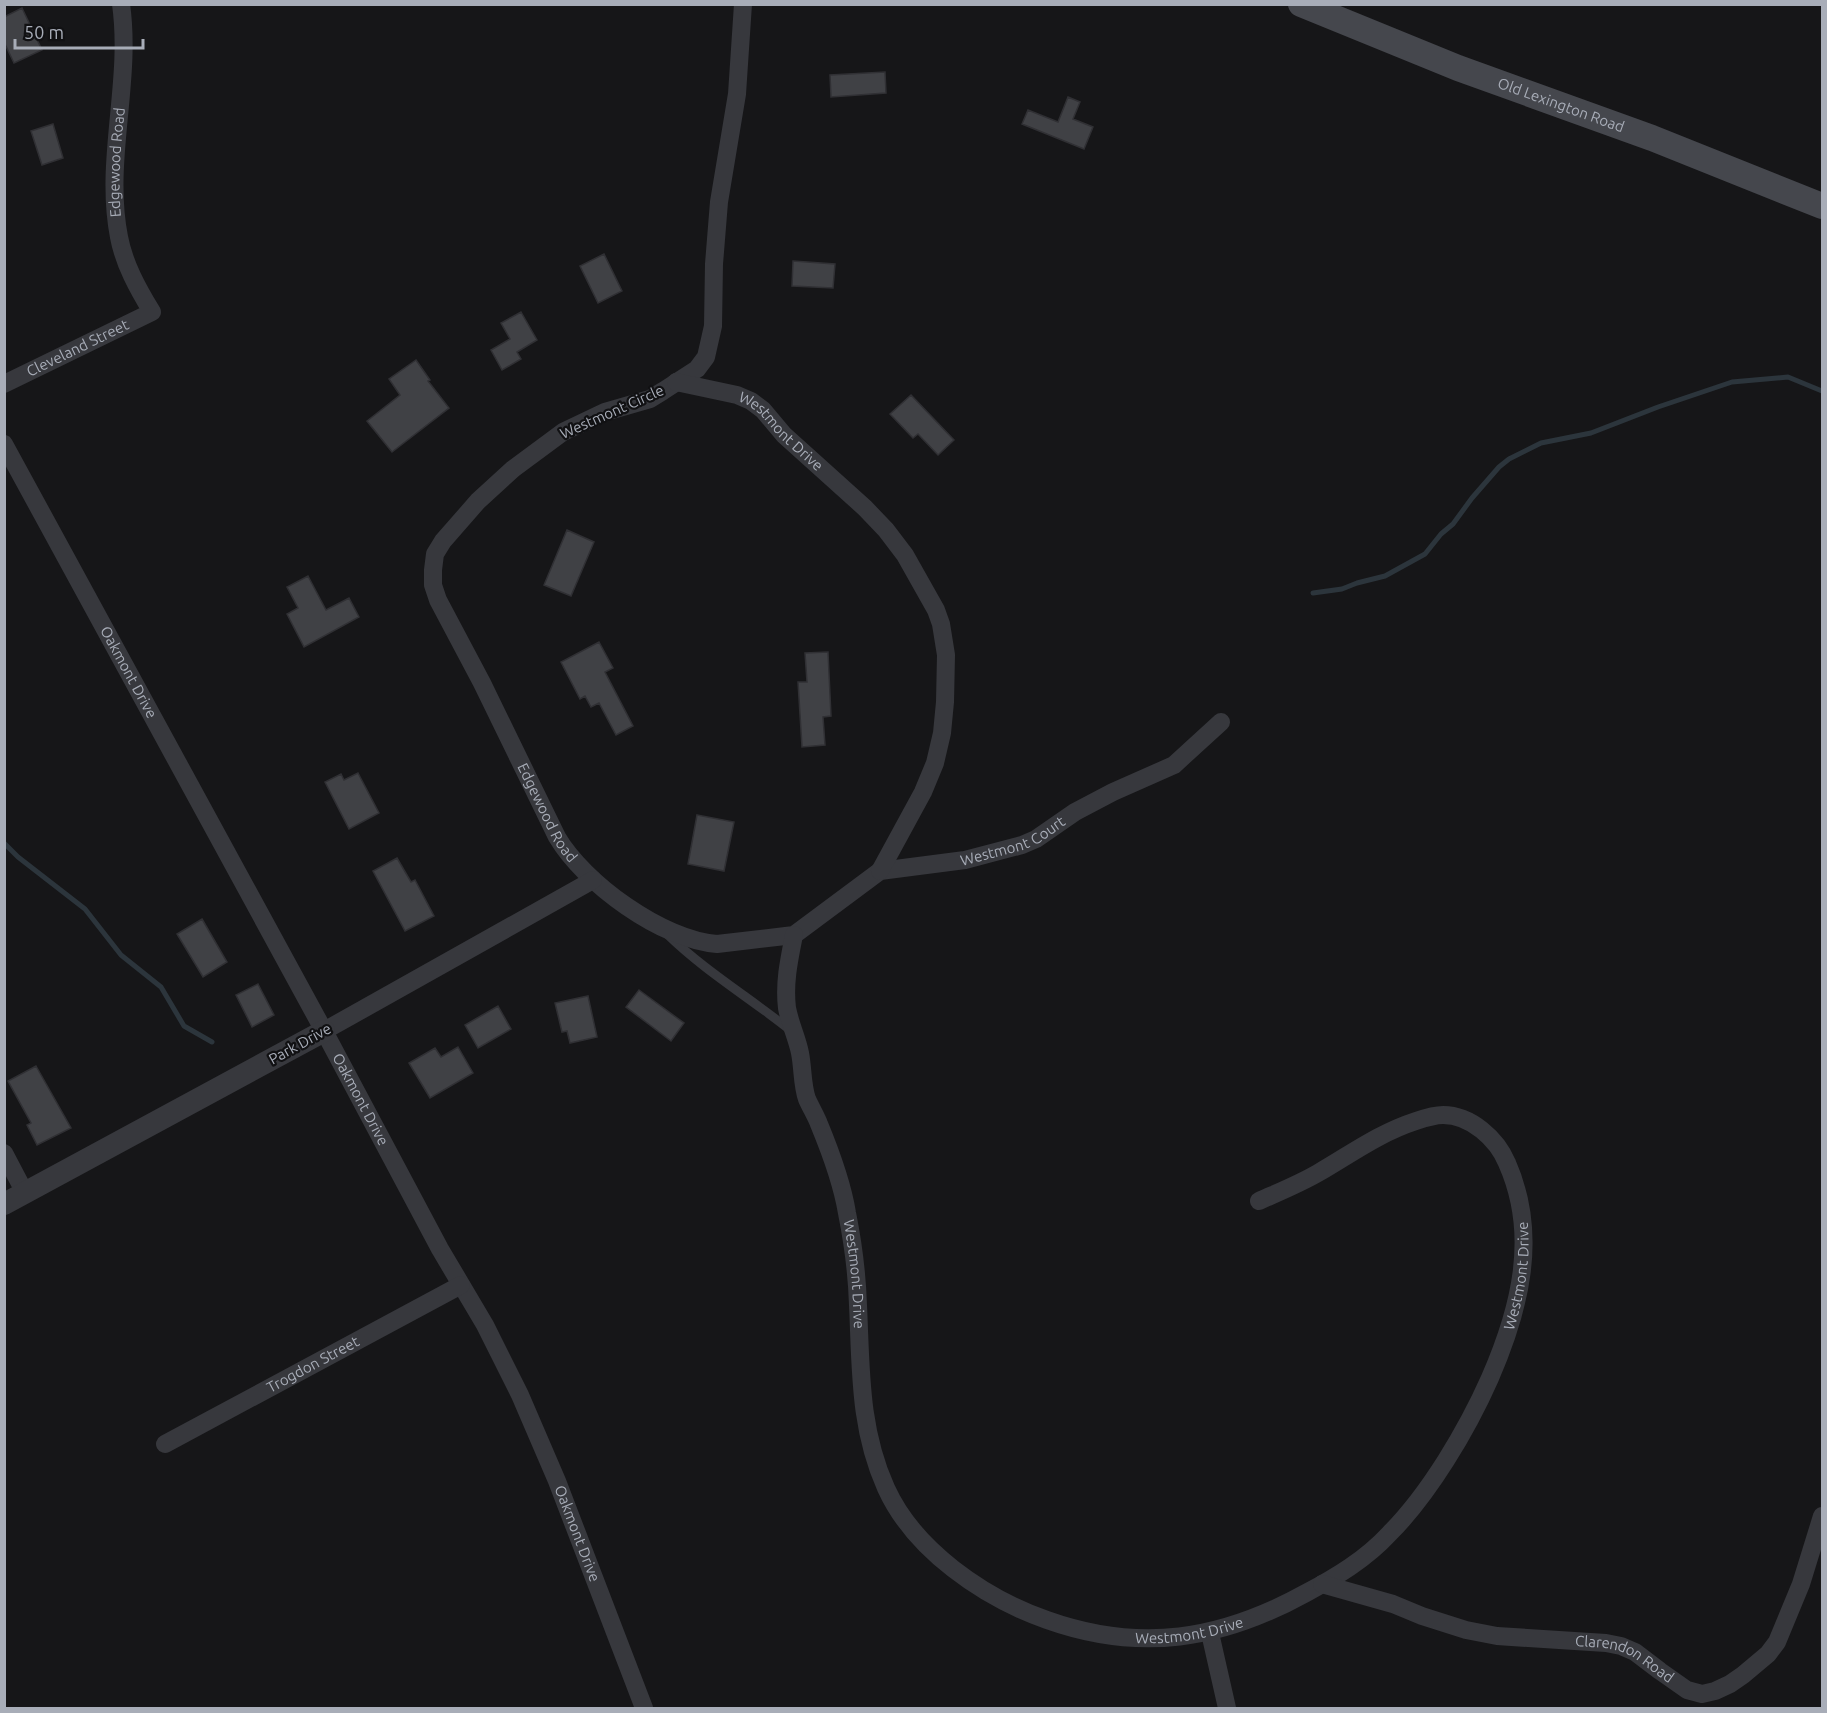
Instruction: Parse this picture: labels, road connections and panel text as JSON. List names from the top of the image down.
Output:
{
  "streets": {
    "main road": ["Old Lexington Road"],
    "street": [
      "Edgewood Road",
      "Cleveland Street",
      "Westmont Circle",
      "Westmont Drive",
      "Oakmont Drive",
      "Westmont Court",
      "Park Drive",
      "Trogdon Street",
      "Clarendon Road"
    ]
  },
  "crossings": [
    ["Edgewood Road", "Cleveland Street"],
    ["Edgewood Road", "Westmont Circle"],
    ["Edgewood Road", "Westmont Drive"],
    ["Edgewood Road", "Westmont Court"],
    ["Edgewood Road", "Park Drive"],
    ["Westmont Circle", "Westmont Drive"],
    ["Westmont Drive", "Westmont Court"],
    ["Westmont Drive", "Clarendon Road"],
    ["Oakmont Drive", "Park Drive"],
    ["Oakmont Drive", "Trogdon Street"]
  ],
  "scale_bar": "50 m"
}
